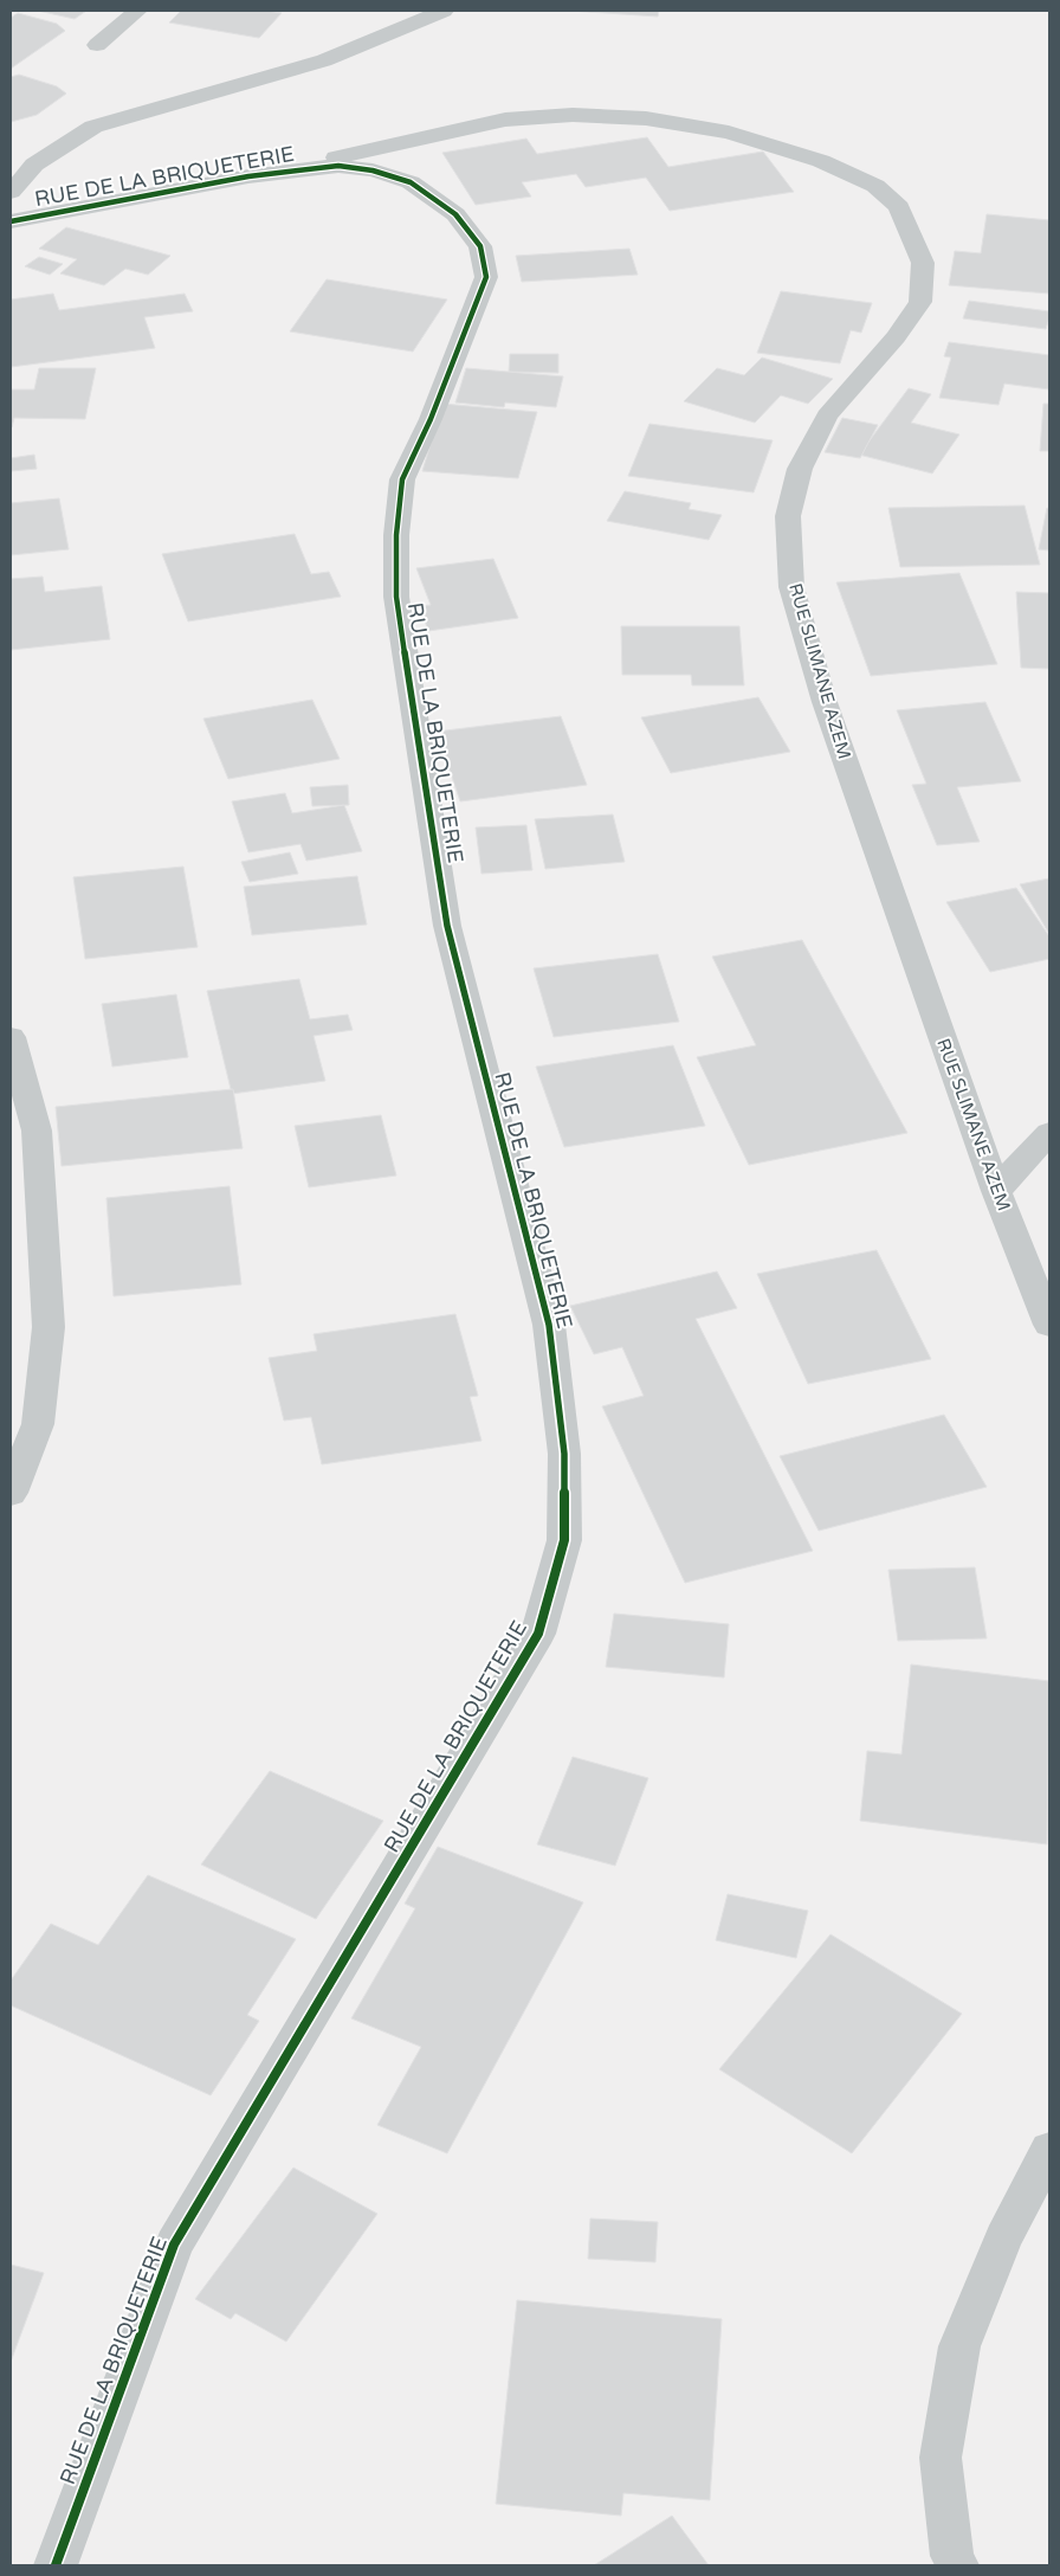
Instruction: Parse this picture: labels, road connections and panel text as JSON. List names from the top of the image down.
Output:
{
  "streets": {
    "street": ["RUE DE LA BRIQUETERIE", "RUE SLIMANE AZEM"]
  },
  "crossings": [
    ["RUE DE LA BRIQUETERIE", "RUE SLIMANE AZEM"]
  ]
}
